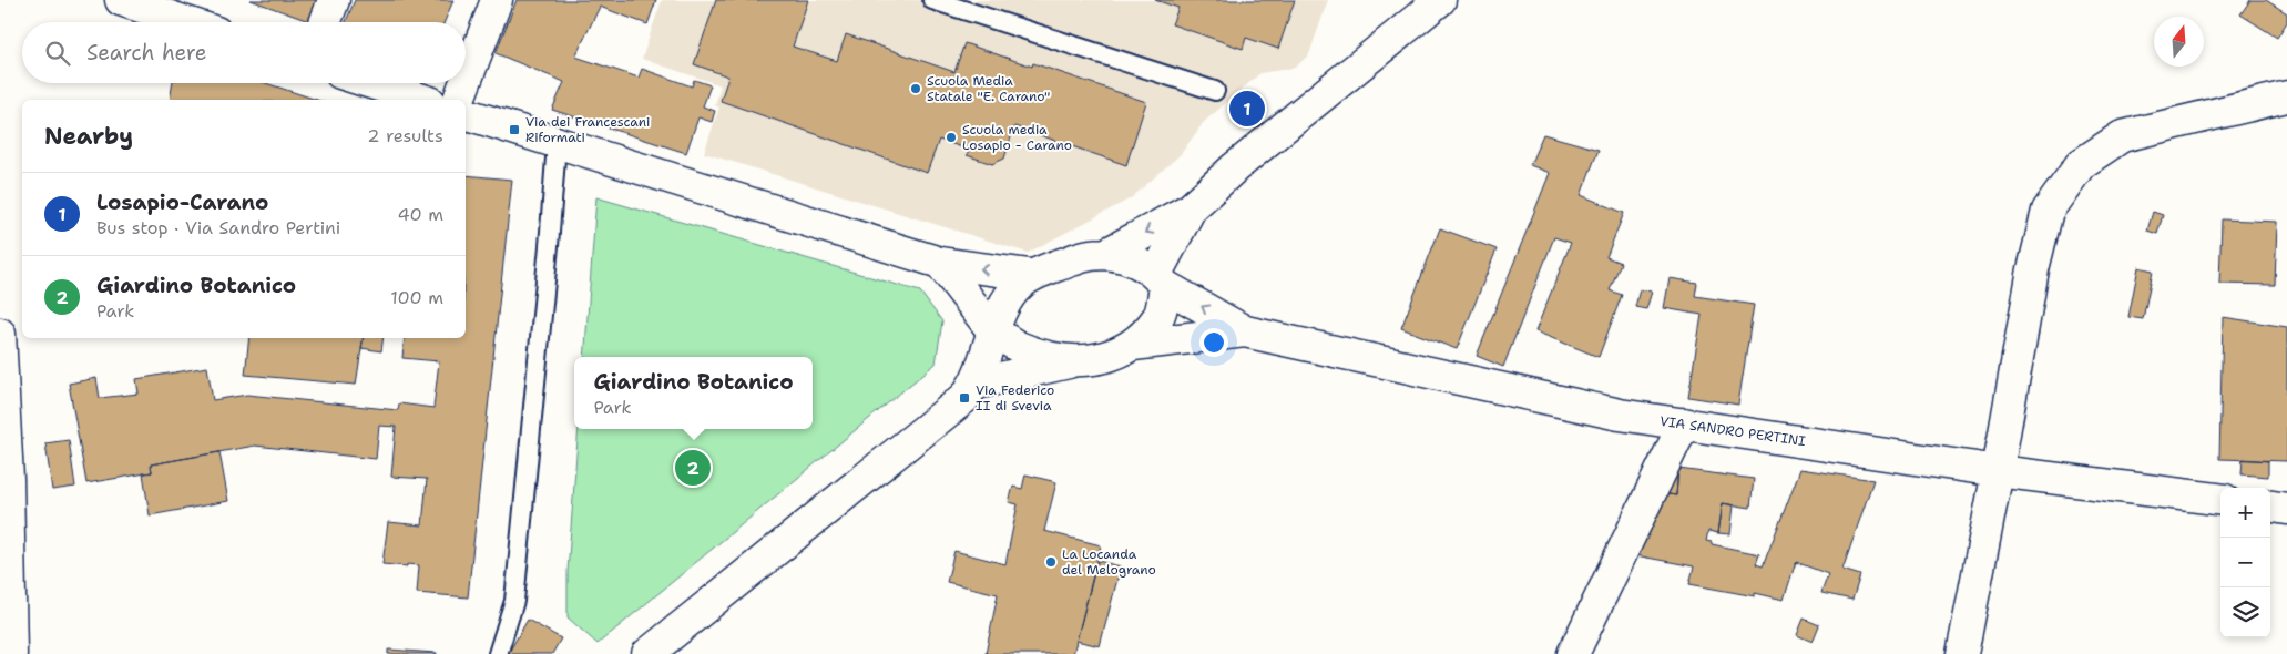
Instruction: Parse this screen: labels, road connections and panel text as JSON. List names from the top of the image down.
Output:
{
  "streets": {
    "street": ["VIA SANDRO PERTINI"]
  },
  "places": {
    "other": ["Scuola Media Statale \"E. Carano\"", "Scuola media Losapio - Carano", "La Locanda del Melograno"],
    "transit": ["Via dei Francescani Riformati", "Via Federico II di Svevia"]
  },
  "north": "top",
  "page": {
    "search": "Search here",
    "pins": ["1", "2"],
    "heading": ["Nearby", "2 results"],
    "list": [
      {
        "mark": "1",
        "name": "Losapio-Carano",
        "note": "Bus stop · Via Sandro Pertini",
        "value": "40 m"
      },
      {
        "mark": "2",
        "name": "Giardino Botanico",
        "note": "Park",
        "value": "100 m"
      }
    ],
    "popup": ["Giardino Botanico", "Park"],
    "map_buttons": ["+", "−"]
  }
}
